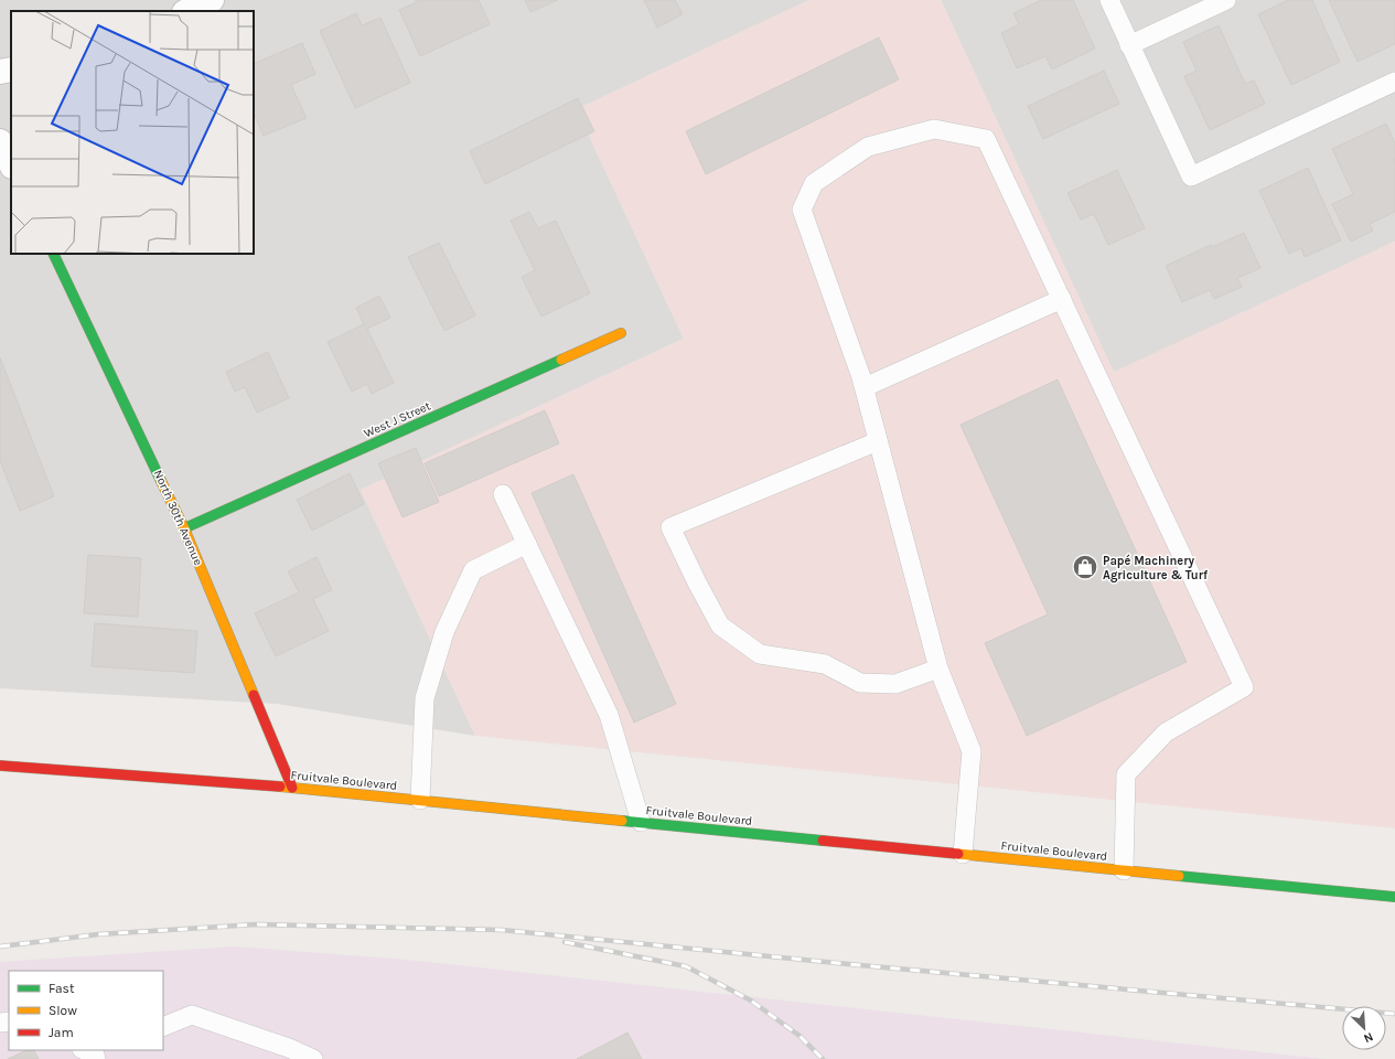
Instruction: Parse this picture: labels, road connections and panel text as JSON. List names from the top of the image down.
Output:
{
  "streets": {
    "main road": ["West J Street", "North 30th Avenue", "Fruitvale Boulevard"]
  },
  "crossings": [
    ["West J Street", "North 30th Avenue"],
    ["North 30th Avenue", "Fruitvale Boulevard"]
  ],
  "places": {
    "shop": ["Papé Machinery Agriculture & Turf"]
  },
  "legend": ["Fast", "Slow", "Jam"],
  "north": "bottom right"
}
